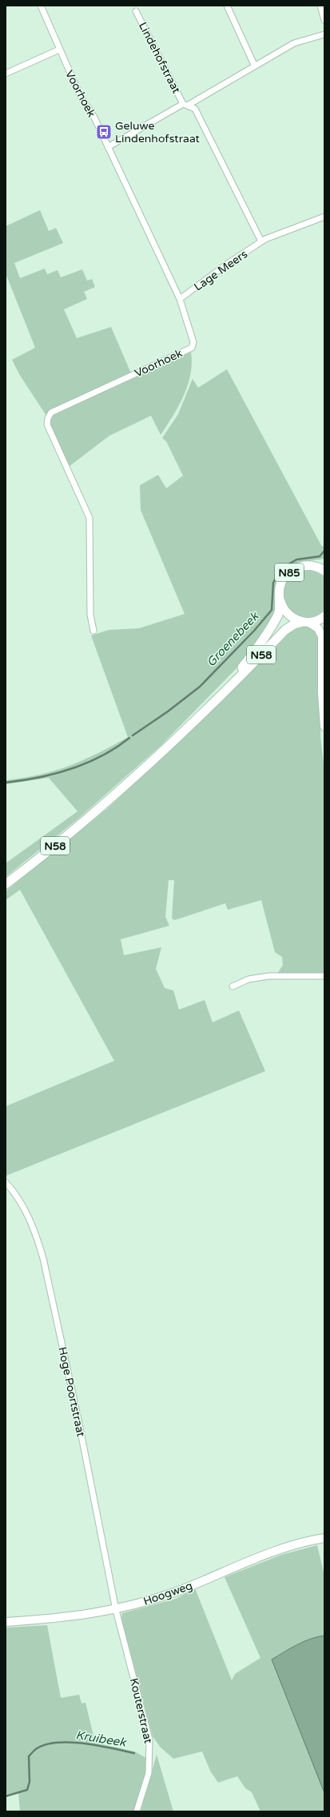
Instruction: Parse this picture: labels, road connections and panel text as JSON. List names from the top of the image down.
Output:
{
  "streets": {
    "main road": ["N85", "N58"],
    "street": [
      "Lindehofstraat",
      "Voorhoek",
      "Lage Meers",
      "Hoge Poortstraat",
      "Hoogweg",
      "Kouterstraat"
    ]
  },
  "crossings": [
    ["Lindehofstraat", "Voorhoek"],
    ["Lindehofstraat", "Lage Meers"],
    ["Voorhoek", "Lage Meers"],
    ["N85", "N58"],
    ["Hoge Poortstraat", "Hoogweg"],
    ["Hoge Poortstraat", "Kouterstraat"],
    ["Hoogweg", "Kouterstraat"]
  ],
  "water": ["Groenebeek", "Kruibeek"],
  "places": {
    "bus stop": ["Geluwe Lindenhofstraat"]
  }
}
